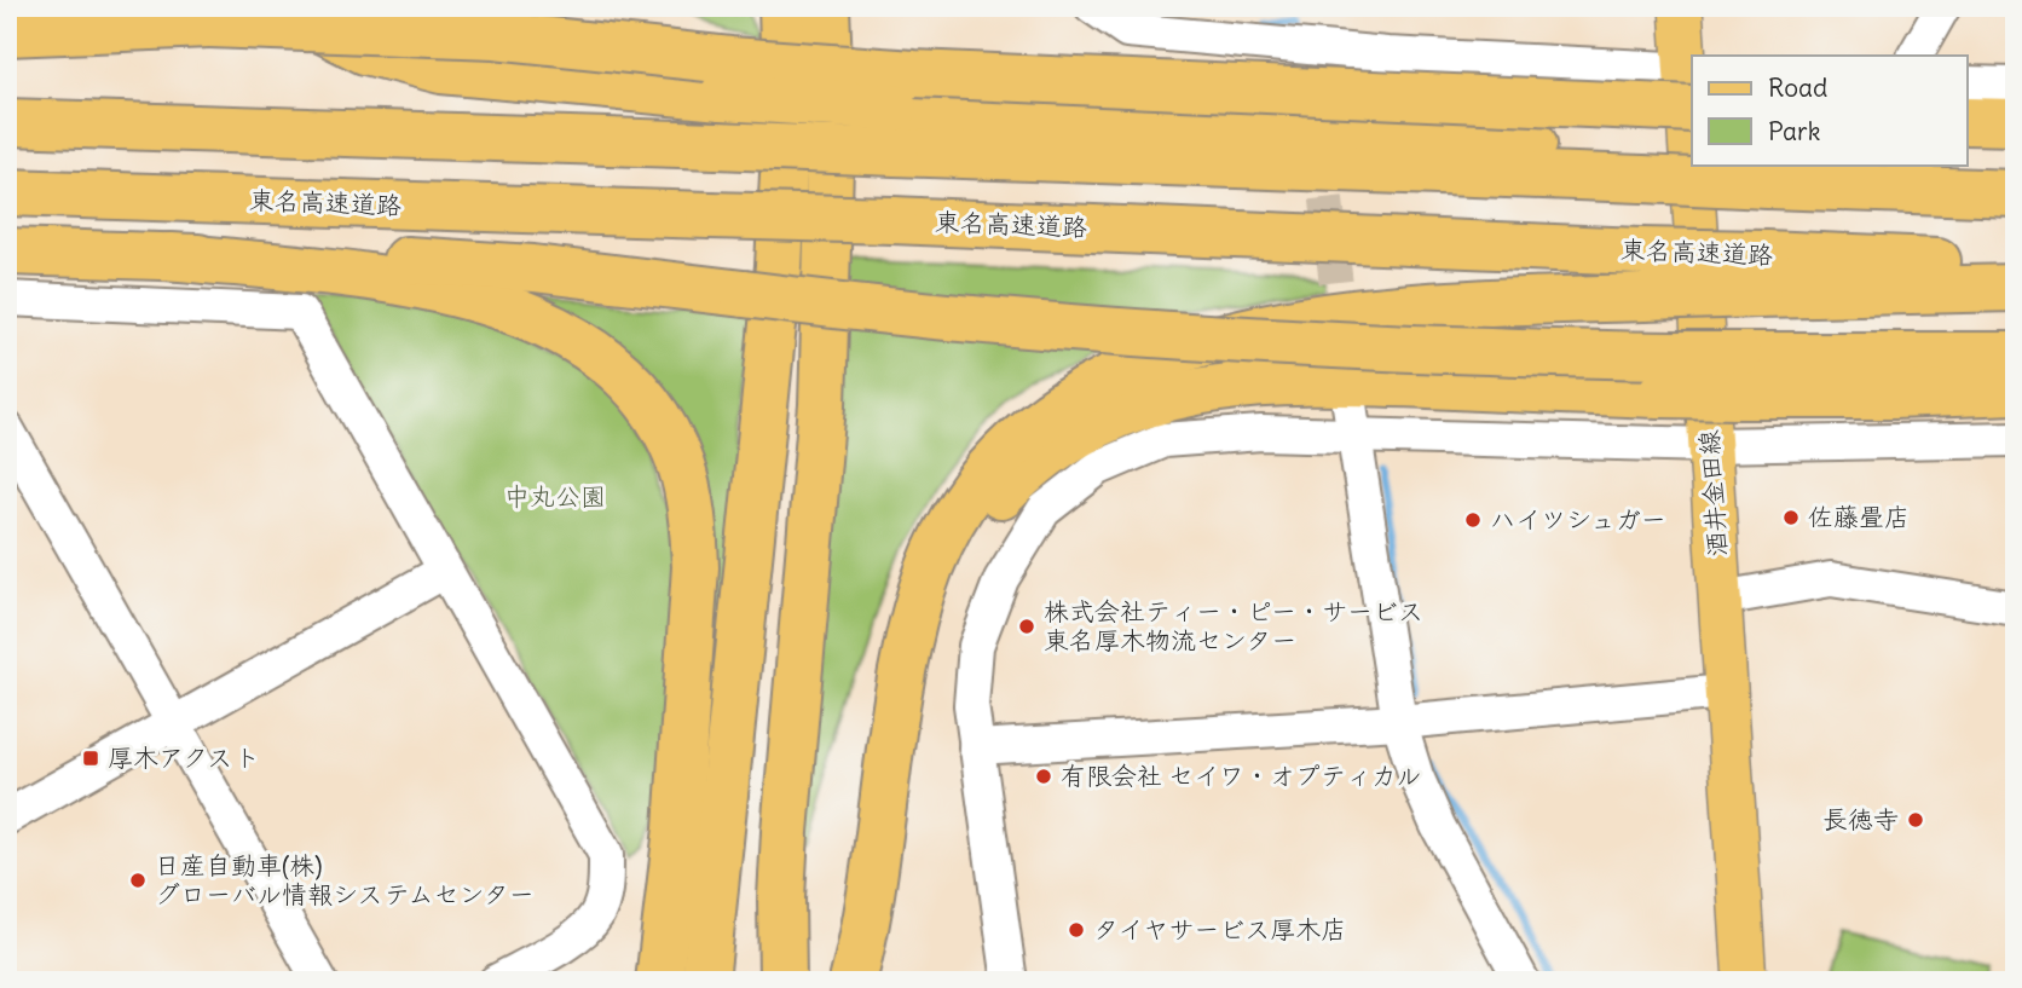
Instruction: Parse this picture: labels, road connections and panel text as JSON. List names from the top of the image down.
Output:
{
  "streets": {
    "highway": ["東名高速道路"],
    "main road": ["酒井金田線"]
  },
  "parks": ["中丸公園"],
  "places": {
    "other": [
      "佐藤畳店",
      "ハイツシュガー",
      "株式会社ティー・ピー・サービス 東名厚木物流センター",
      "有限会社 セイワ・オプティカル",
      "長徳寺",
      "日産自動車(株) グローバル情報システムセンター",
      "タイヤサービス厚木店"
    ],
    "transit": ["厚木アクスト"]
  },
  "legend": ["Road", "Park"]
}
